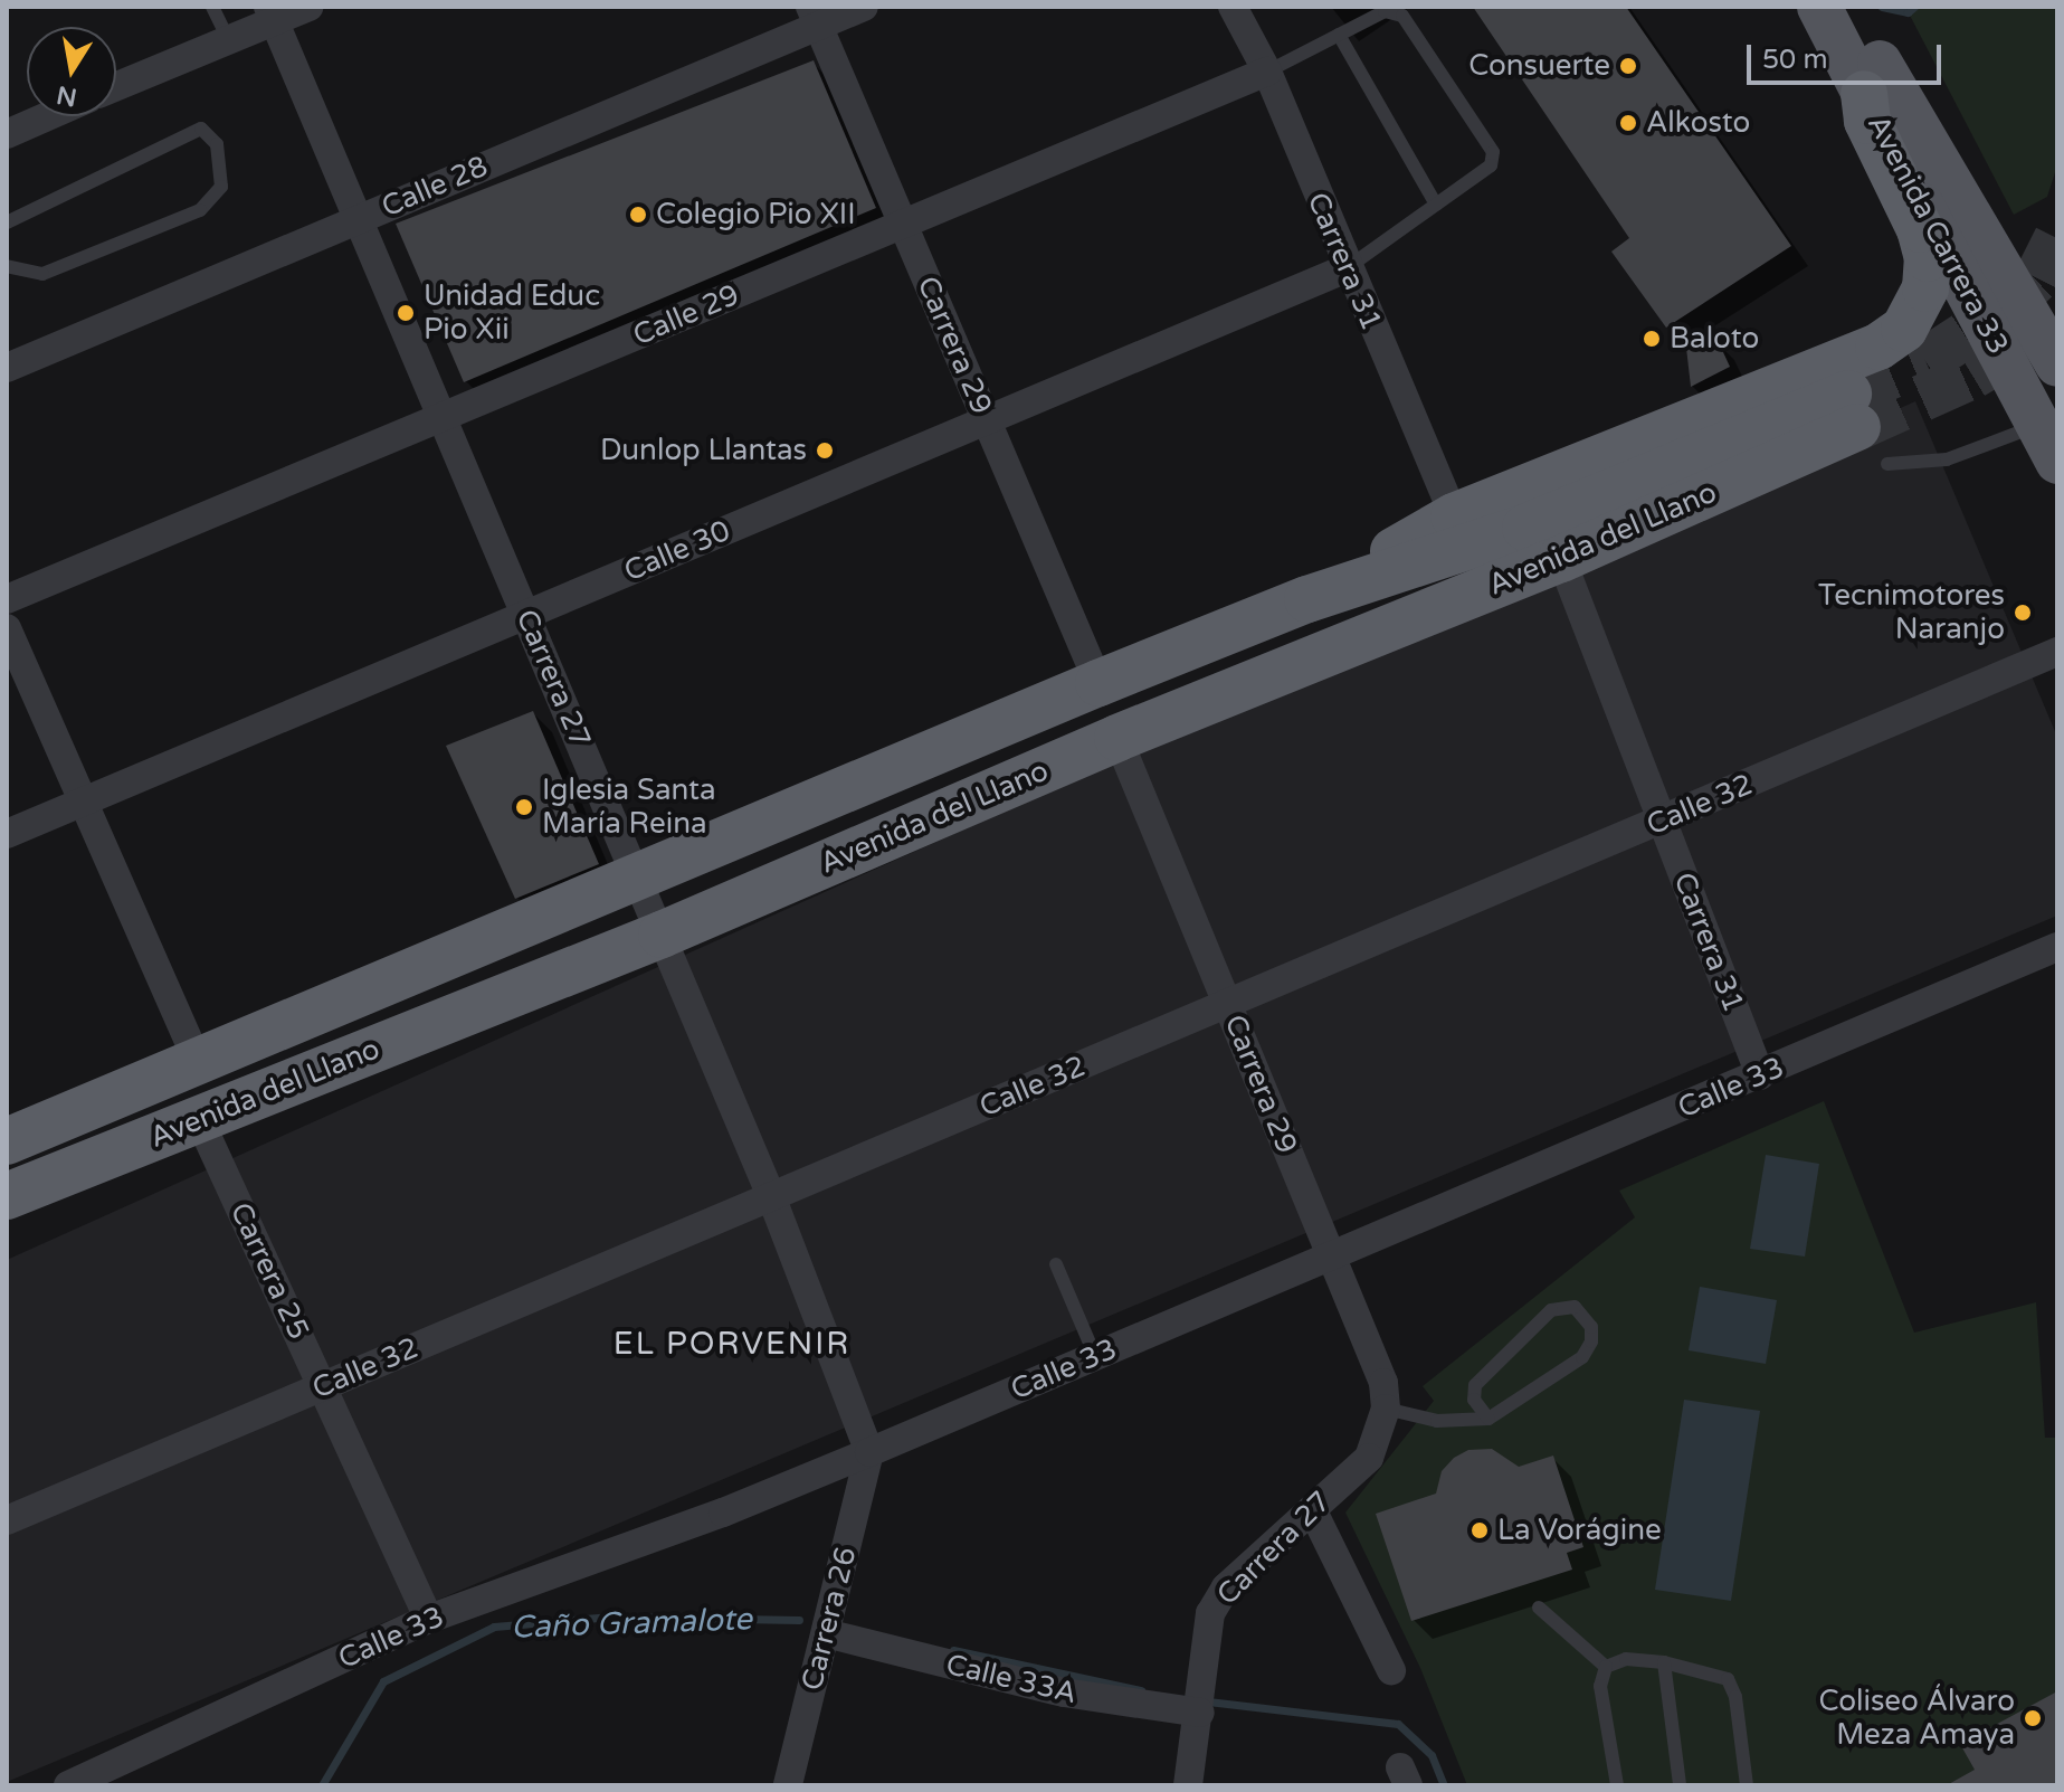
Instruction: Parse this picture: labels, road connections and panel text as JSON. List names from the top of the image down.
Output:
{
  "streets": {
    "highway": ["Avenida del Llano"],
    "main road": ["Avenida Carrera 33"],
    "street": [
      "Calle 28",
      "Carrera 31",
      "Calle 29",
      "Carrera 29",
      "Calle 30",
      "Carrera 27",
      "Calle 32",
      "Calle 33",
      "Carrera 25",
      "Carrera 26",
      "Calle 33A"
    ]
  },
  "crossings": [
    ["Calle 28", "Carrera 29"],
    ["Calle 28", "Carrera 27"],
    ["Carrera 31", "Calle 29"],
    ["Carrera 31", "Avenida del Llano"],
    ["Carrera 31", "Calle 30"],
    ["Carrera 31", "Calle 32"],
    ["Carrera 31", "Calle 33"],
    ["Calle 29", "Carrera 29"],
    ["Calle 29", "Carrera 27"],
    ["Carrera 29", "Avenida del Llano"],
    ["Carrera 29", "Calle 30"],
    ["Carrera 29", "Carrera 27"],
    ["Carrera 29", "Calle 32"],
    ["Carrera 29", "Calle 33"],
    ["Avenida del Llano", "Carrera 27"],
    ["Avenida del Llano", "Carrera 25"],
    ["Calle 30", "Carrera 27"],
    ["Carrera 27", "Calle 32"],
    ["Carrera 27", "Calle 33"],
    ["Carrera 27", "Carrera 26"],
    ["Carrera 27", "Calle 33A"],
    ["Calle 32", "Carrera 25"],
    ["Calle 33", "Carrera 25"],
    ["Calle 33", "Carrera 26"],
    ["Carrera 26", "Calle 33A"]
  ],
  "districts": ["EL PORVENIR"],
  "water": ["Caño Gramalote"],
  "places": [
    "Consuerte",
    "Alkosto",
    "Colegio Pio XII",
    "Unidad Educ Pio Xii",
    "Baloto",
    "Dunlop Llantas",
    "Tecnimotores Naranjo",
    "Iglesia Santa María Reina",
    "La Vorágine",
    "Coliseo Álvaro Meza Amaya"
  ],
  "scale_bar": "50 m",
  "north": "bottom"
}
